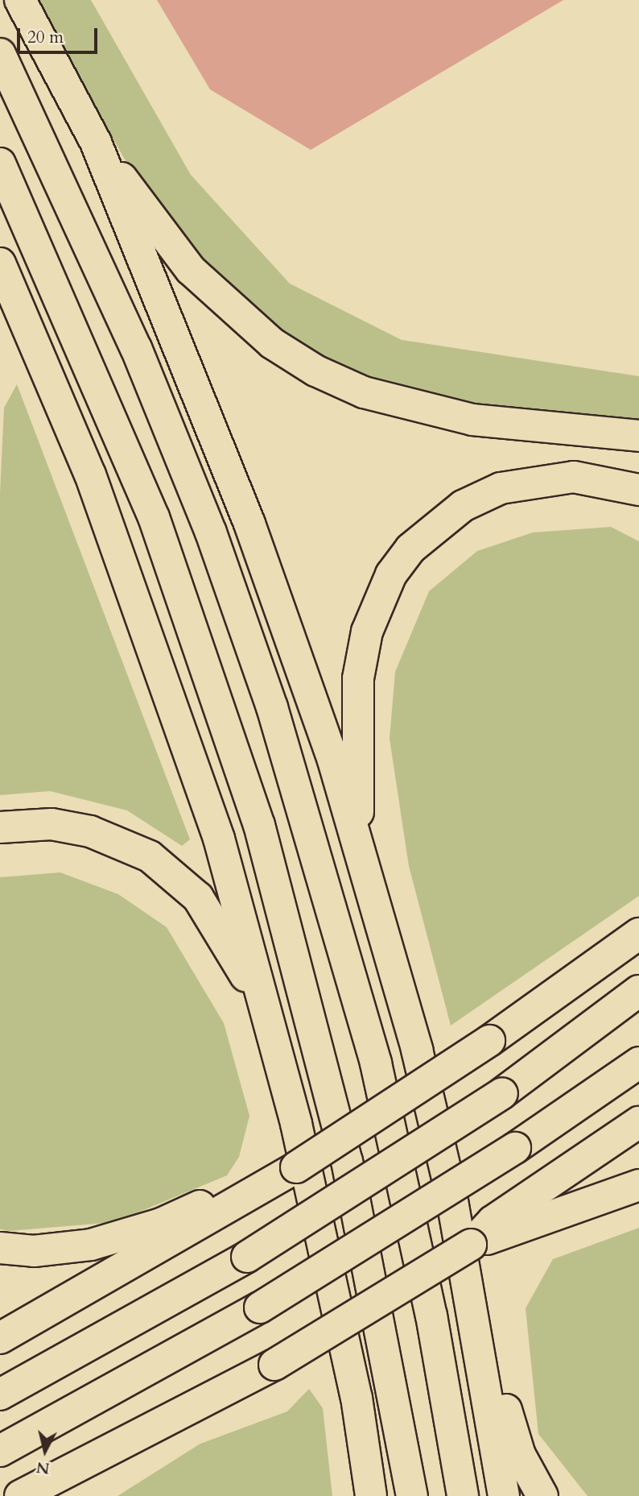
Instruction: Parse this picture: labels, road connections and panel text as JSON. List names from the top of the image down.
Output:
{
  "scale_bar": "20 m",
  "north": "bottom"
}
